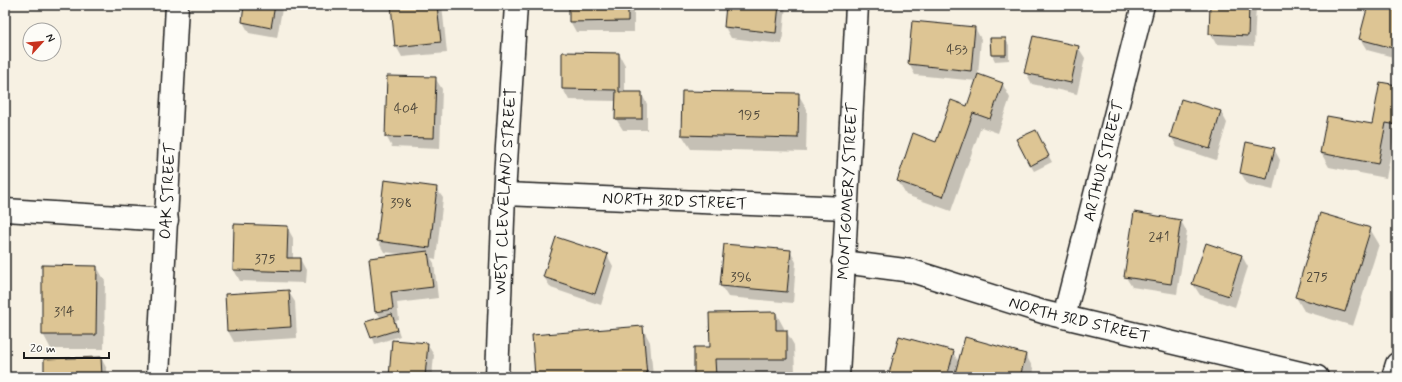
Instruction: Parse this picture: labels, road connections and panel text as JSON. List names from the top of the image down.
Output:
{
  "streets": {
    "street": [
      "ARTHUR STREET",
      "OAK STREET",
      "WEST CLEVELAND STREET",
      "MONTGOMERY STREET",
      "NORTH 3RD STREET"
    ]
  },
  "crossings": [
    ["ARTHUR STREET", "NORTH 3RD STREET"],
    ["WEST CLEVELAND STREET", "NORTH 3RD STREET"],
    ["MONTGOMERY STREET", "NORTH 3RD STREET"]
  ],
  "house_numbers": [
    "453",
    "404",
    "195",
    "398",
    "241",
    "375",
    "396",
    "275",
    "314"
  ],
  "scale_bar": "20 m",
  "north": "top right"
}
